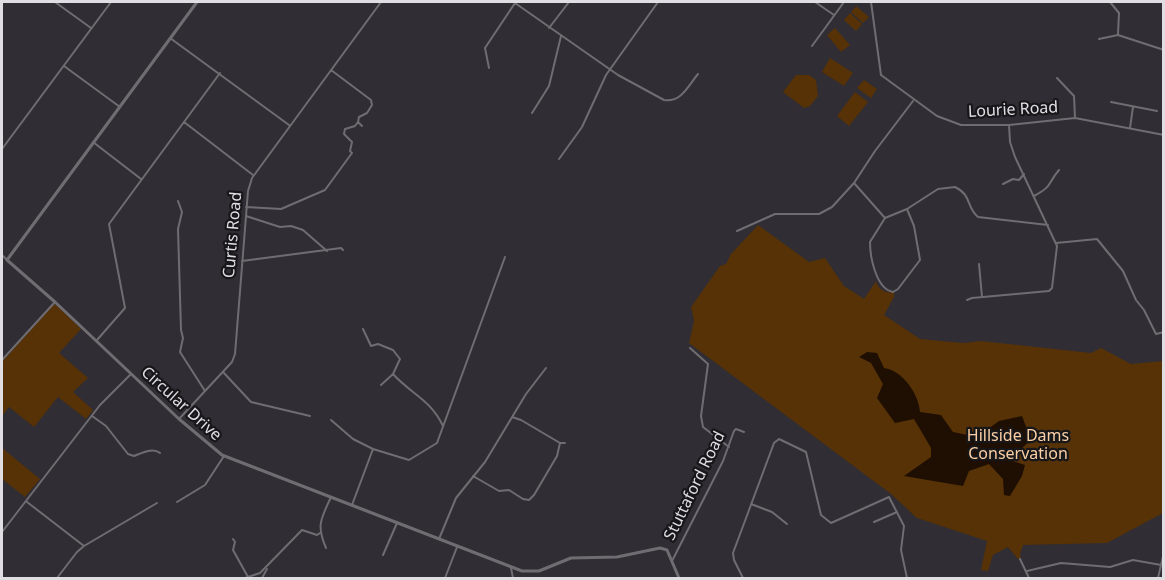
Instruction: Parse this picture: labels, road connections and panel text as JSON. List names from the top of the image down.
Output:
{
  "streets": {
    "street": [
      "Lourie Road",
      "Curtis Road",
      "Circular Drive",
      "Stuttaford Road"
    ]
  },
  "crossings": [
    ["Curtis Road", "Circular Drive"],
    ["Circular Drive", "Stuttaford Road"]
  ],
  "parks": ["Hillside Dams Conservation"]
}
